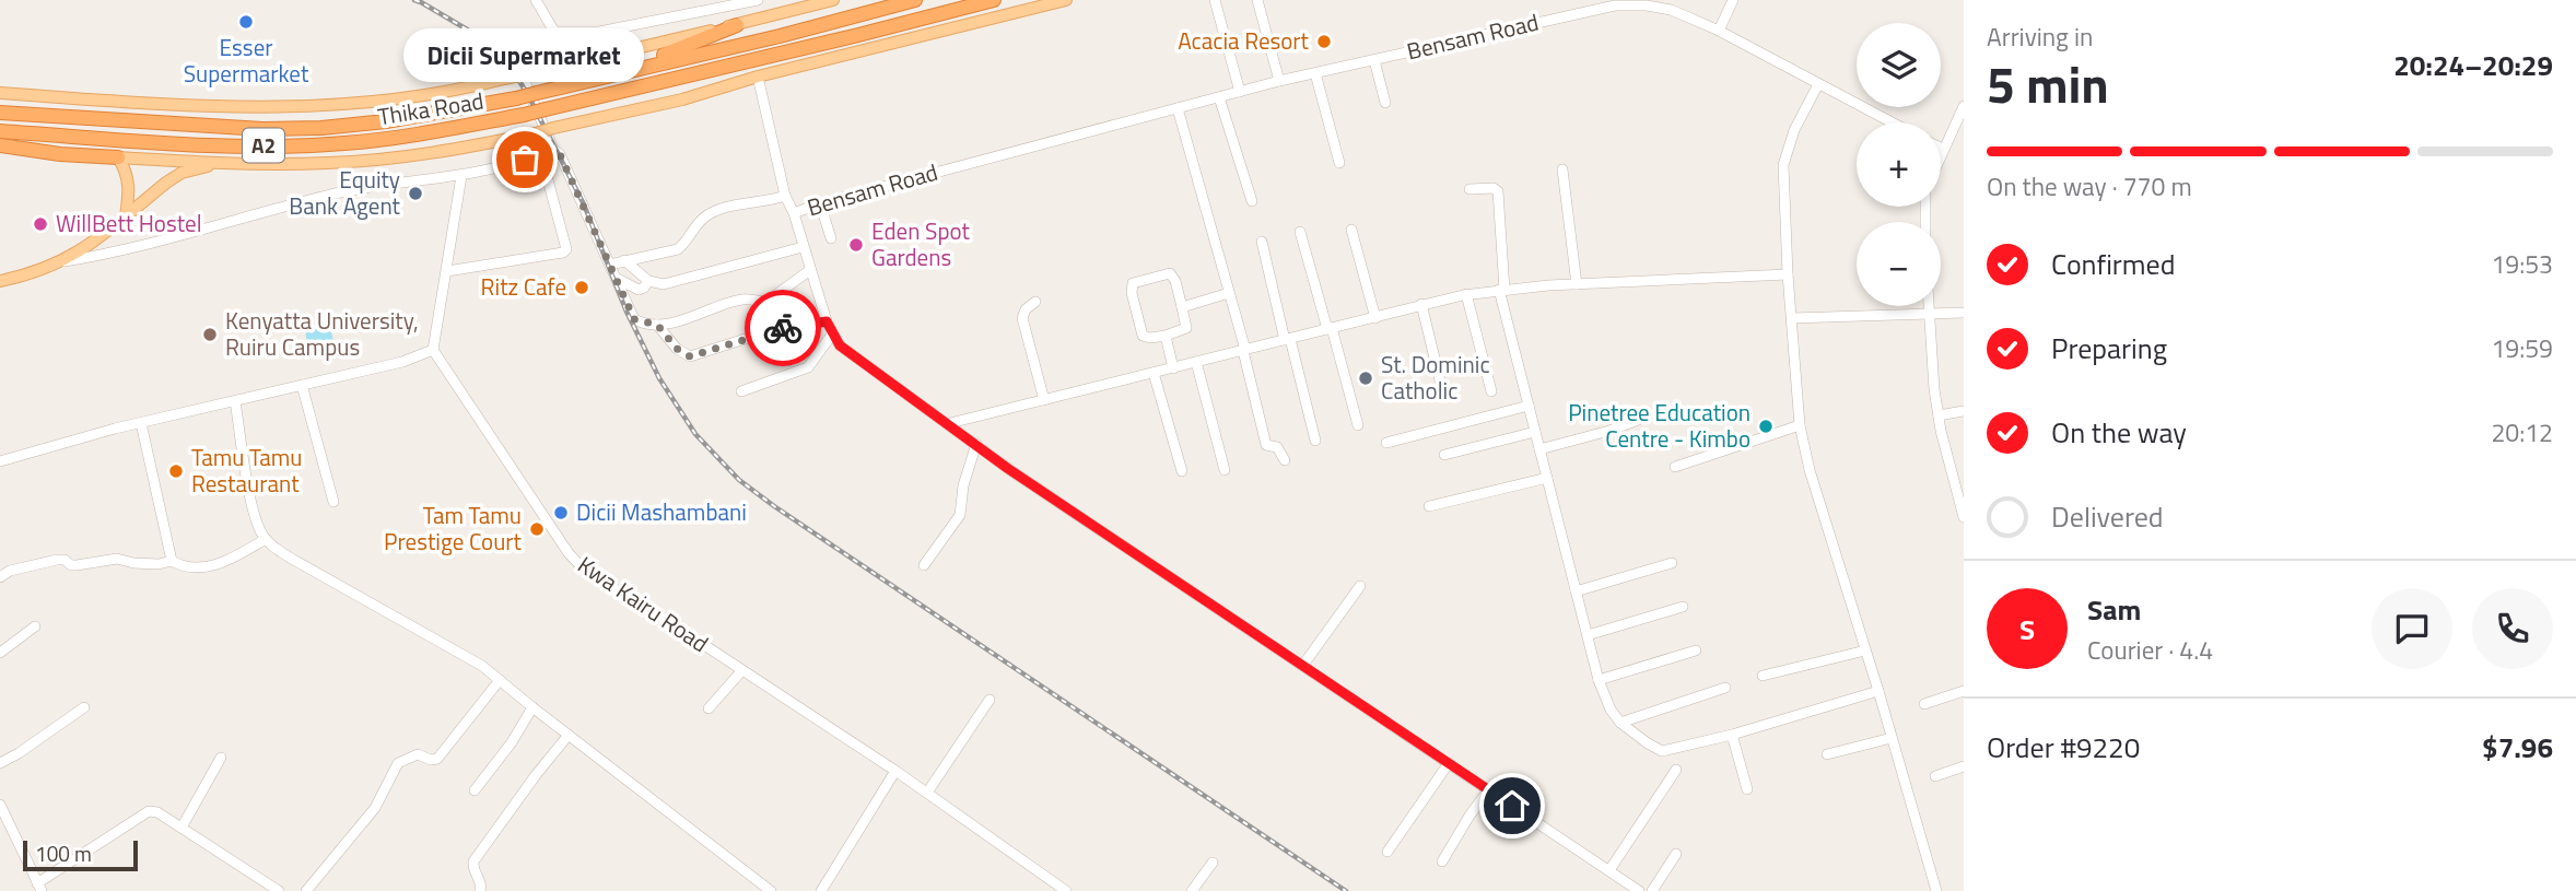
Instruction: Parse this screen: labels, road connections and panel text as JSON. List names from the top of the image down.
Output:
{
  "streets": {
    "highway": ["Thika Road", "A2"],
    "street": ["Bensam Road", "Kwa Kairu Road"]
  },
  "places": [
    "Esser Supermarket",
    "Acacia Resort",
    "Dicii Supermarket",
    "Equity Bank Agent",
    "WillBett Hostel",
    "Eden Spot Gardens",
    "Ritz Cafe",
    "Kenyatta University, Ruiru Campus",
    "St. Dominic Catholic",
    "Pinetree Education Centre - Kimbo",
    "Tamu Tamu Restaurant",
    "Dicii Mashambani",
    "Tam Tamu Prestige Court"
  ],
  "scale_bar": "100 m",
  "page": {
    "heading": ["5 min", "Arriving in", "20:24–20:29"],
    "panel": [
      "Sam",
      "Courier · 4.4",
      "Order #9220",
      "$7.96"
    ],
    "map_buttons": ["+", "−"],
    "bubble": "Dicii Supermarket",
    "bar": "On the way · 770 m",
    "list": [
      ["Confirmed", "19:53"],
      ["Preparing", "19:59"],
      ["On the way", "20:12"],
      "Delivered"
    ],
    "round": "S",
    "scale": "100 m"
  }
}
